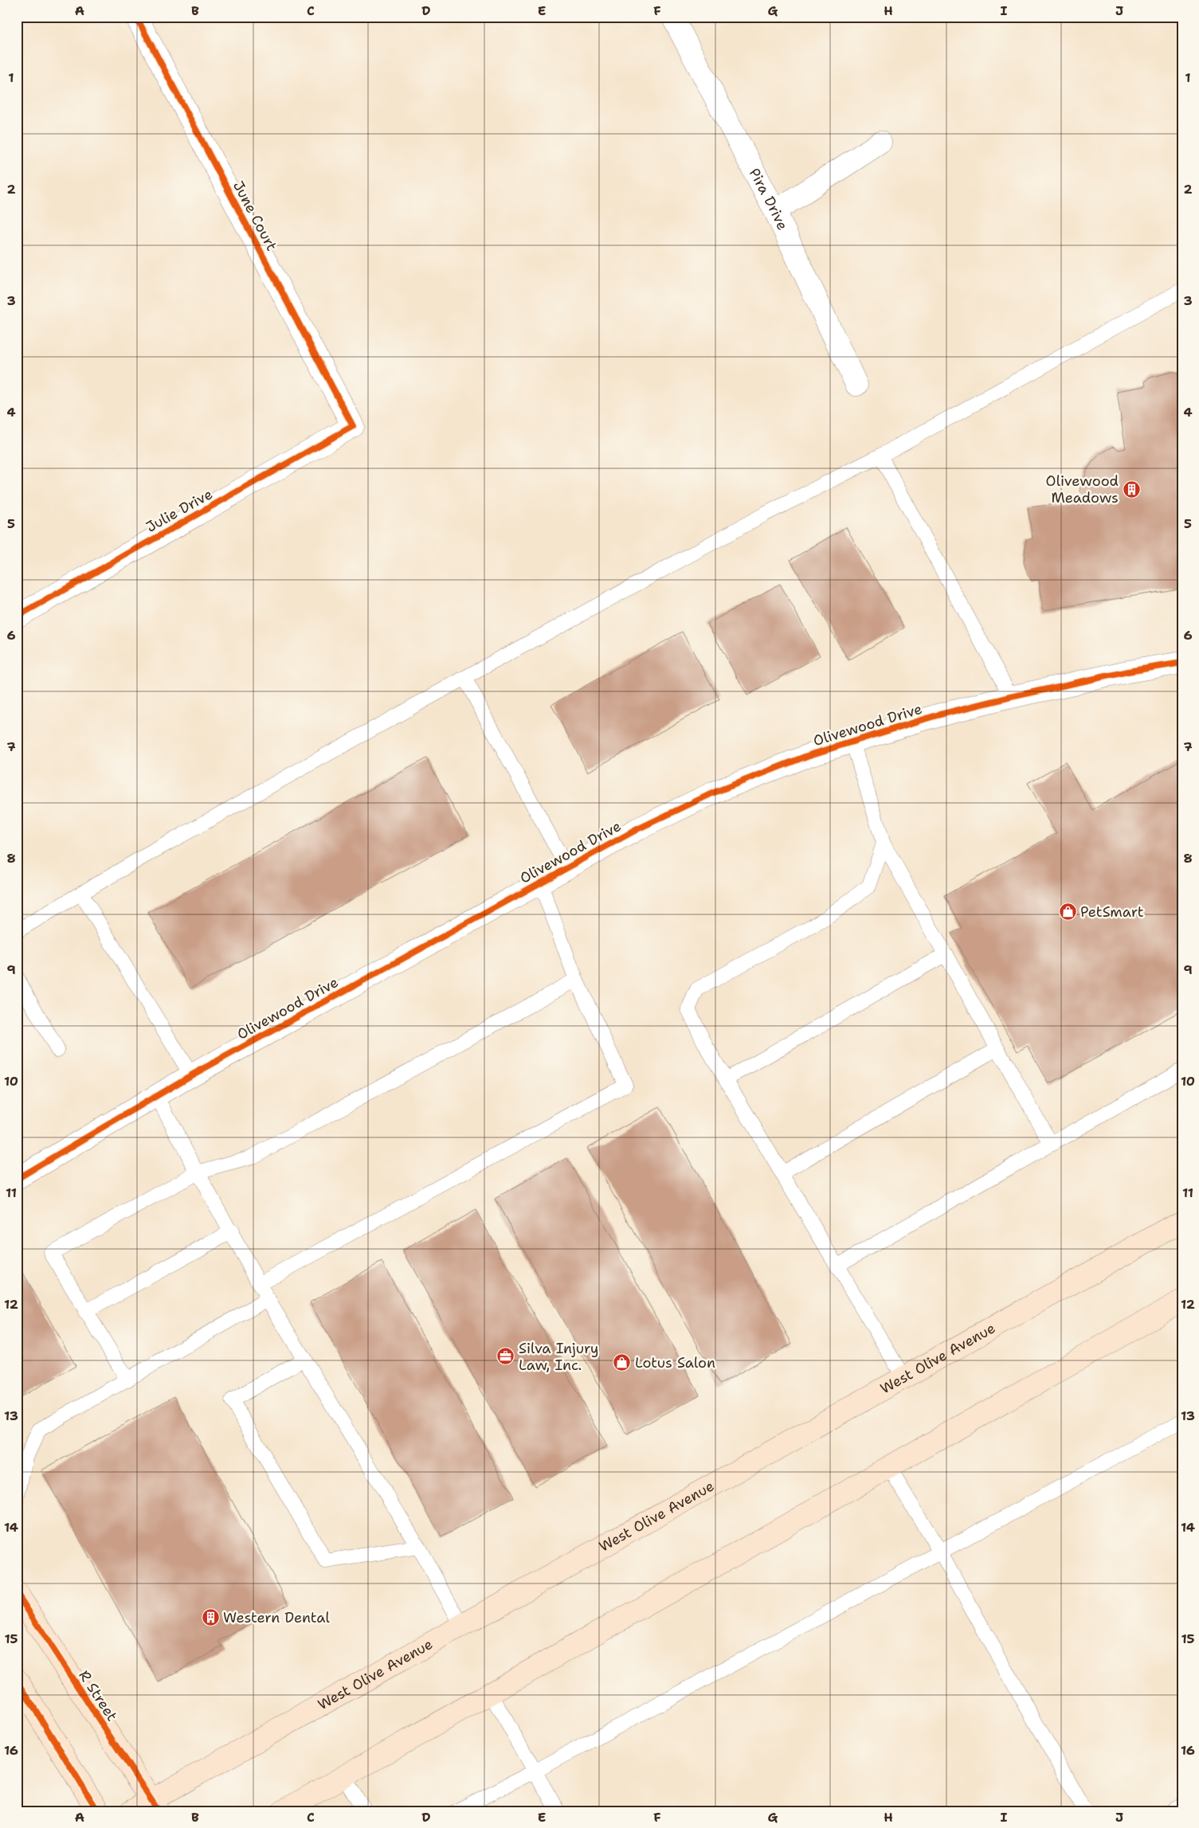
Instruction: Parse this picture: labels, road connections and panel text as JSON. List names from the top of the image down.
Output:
{
  "streets": {
    "main road": ["West Olive Avenue", "R Street"],
    "street": [
      "Pira Drive",
      "June Court",
      "Julie Drive",
      "Olivewood Drive"
    ]
  },
  "crossings": [
    ["June Court", "Julie Drive"],
    ["West Olive Avenue", "R Street"]
  ],
  "places": {
    "building": ["Olivewood Meadows", "Western Dental"],
    "shop": ["PetSmart", "Lotus Salon"],
    "office": ["Silva Injury Law, Inc."]
  },
  "grid": {
    "columns": [
      "A",
      "B",
      "C",
      "D",
      "E",
      "F",
      "G",
      "H",
      "I",
      "J"
    ],
    "rows": [
      "1",
      "2",
      "3",
      "4",
      "5",
      "6",
      "7",
      "8",
      "9",
      "10",
      "11",
      "12",
      "13",
      "14",
      "15",
      "16"
    ]
  }
}
